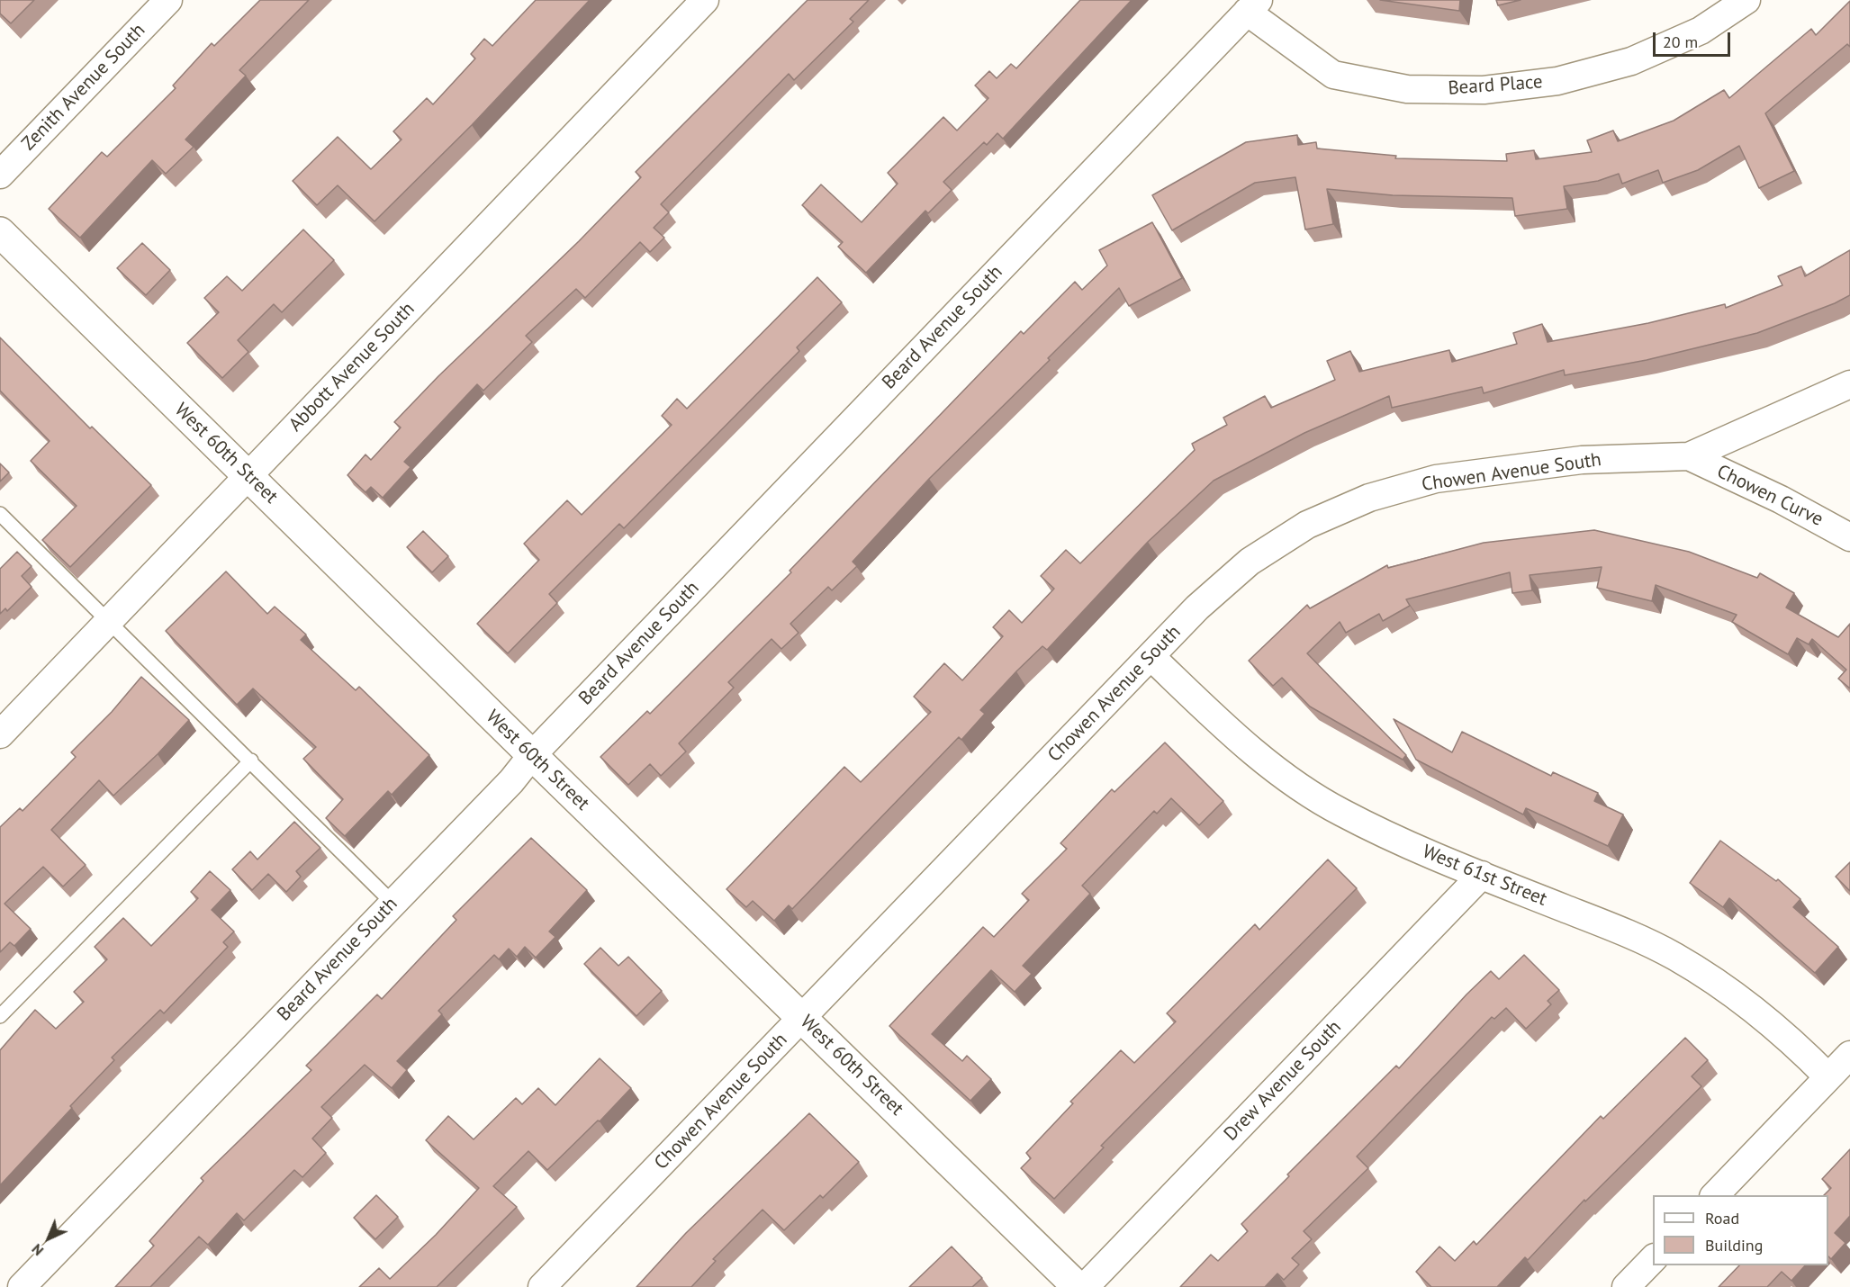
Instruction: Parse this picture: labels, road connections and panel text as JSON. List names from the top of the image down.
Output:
{
  "streets": {
    "street": [
      "Beard Place",
      "Zenith Avenue South",
      "Beard Avenue South",
      "Abbott Avenue South",
      "West 60th Street",
      "Chowen Avenue South",
      "Chowen Curve",
      "West 61st Street",
      "Drew Avenue South"
    ]
  },
  "crossings": [
    ["Beard Place", "Beard Avenue South"],
    ["Beard Avenue South", "West 60th Street"],
    ["Abbott Avenue South", "West 60th Street"],
    ["West 60th Street", "Chowen Avenue South"],
    ["Chowen Avenue South", "Chowen Curve"],
    ["Chowen Avenue South", "West 61st Street"],
    ["West 61st Street", "Drew Avenue South"]
  ],
  "legend": ["Road", "Building"],
  "scale_bar": "20 m",
  "north": "bottom left"
}
